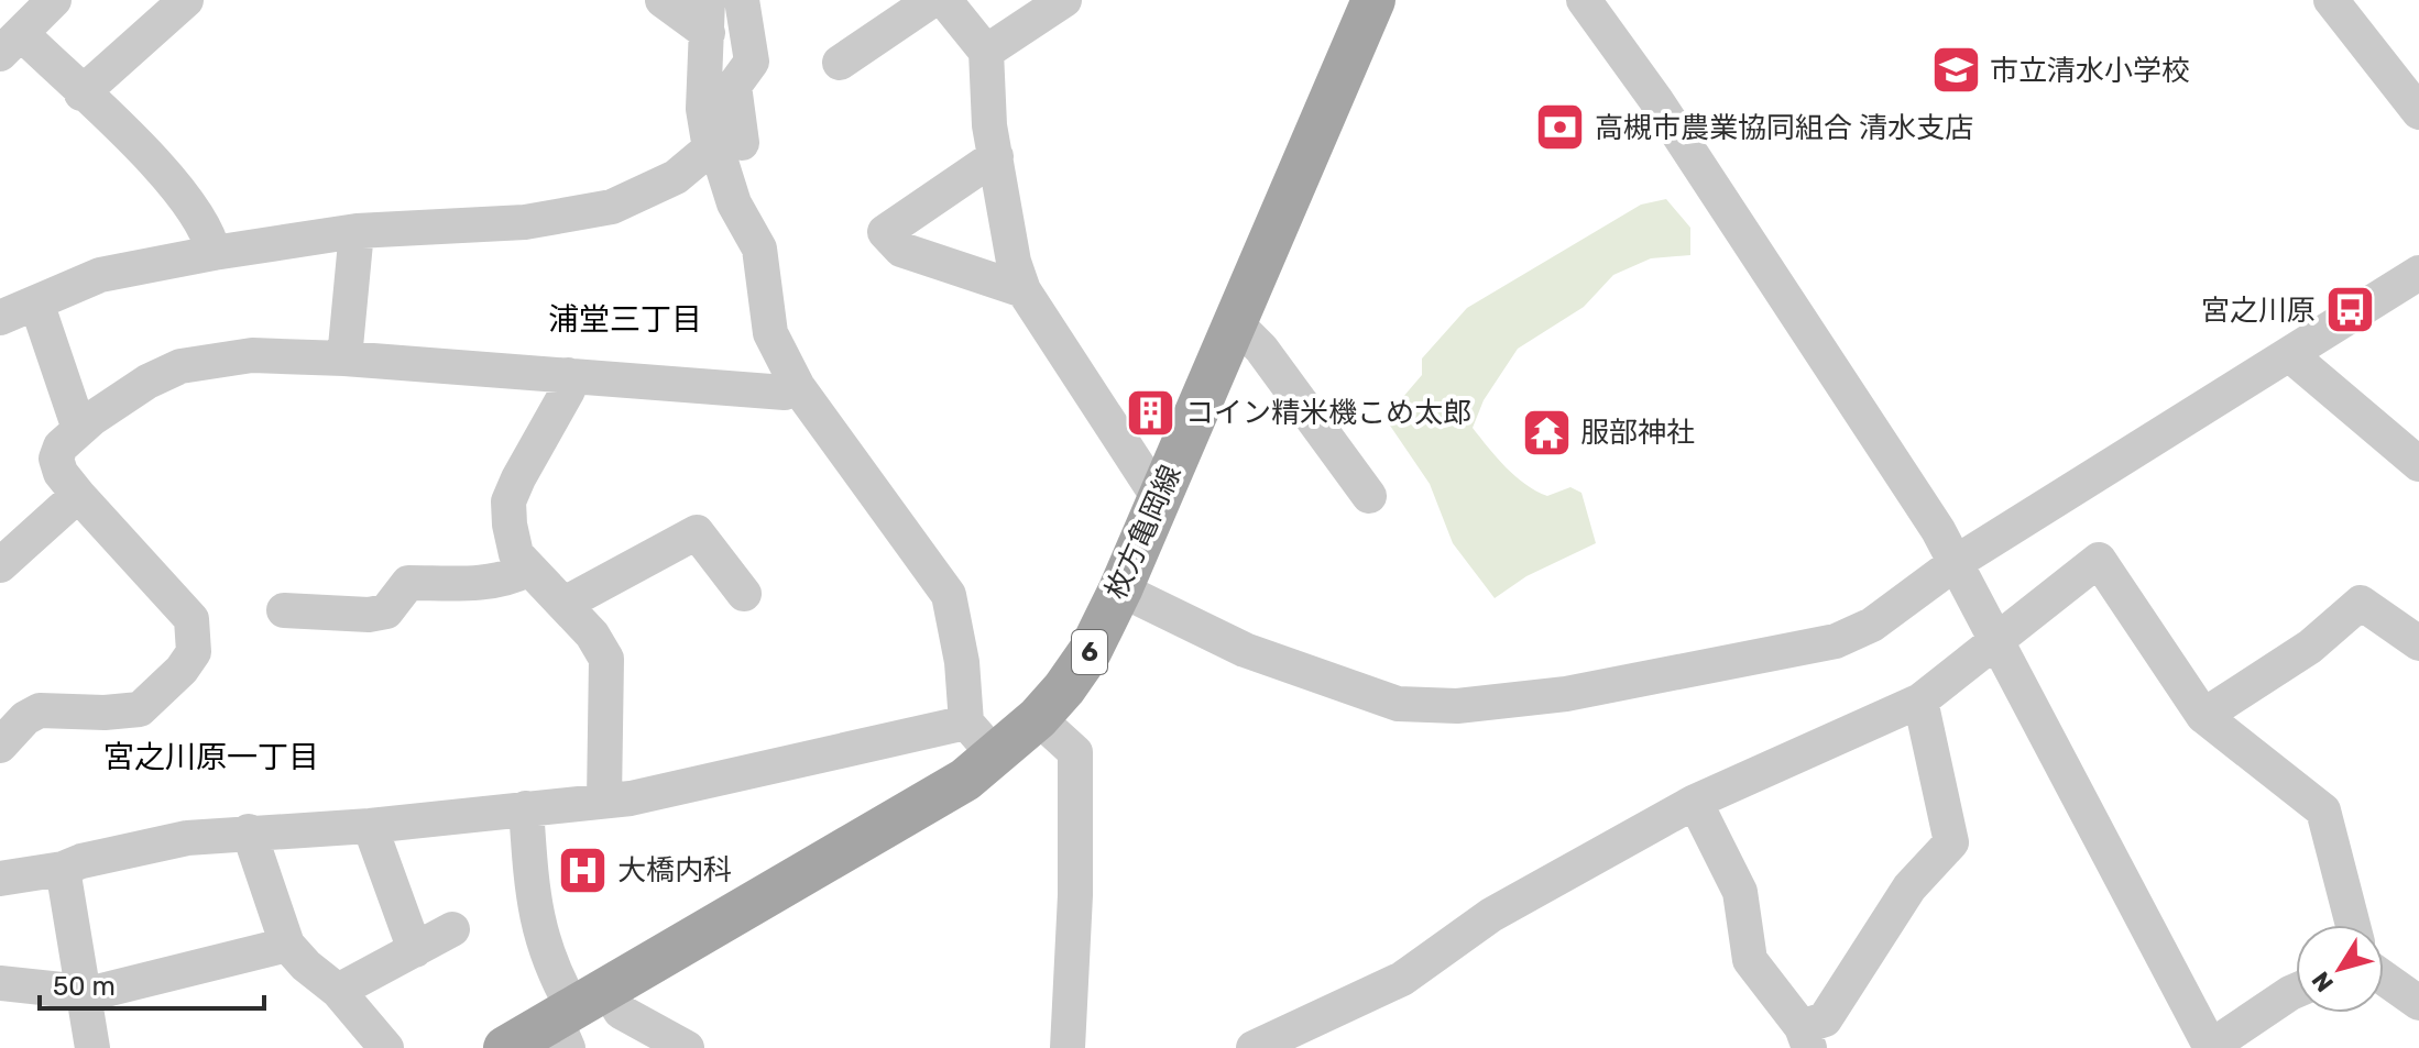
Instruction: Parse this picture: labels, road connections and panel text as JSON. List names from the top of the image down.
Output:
{
  "streets": {
    "main road": ["枚方亀岡線", "6"]
  },
  "districts": ["浦堂三丁目", "宮之川原一丁目"],
  "places": {
    "school or university": ["市立清水小学校"],
    "bank": ["高槻市農業協同組合 清水支店"],
    "bus stop": ["宮之川原"],
    "building": ["コイン精米機こめ太郎"],
    "temple": ["服部神社"],
    "hospital": ["大橋内科"]
  },
  "scale_bar": "50 m",
  "north": "bottom left"
}
